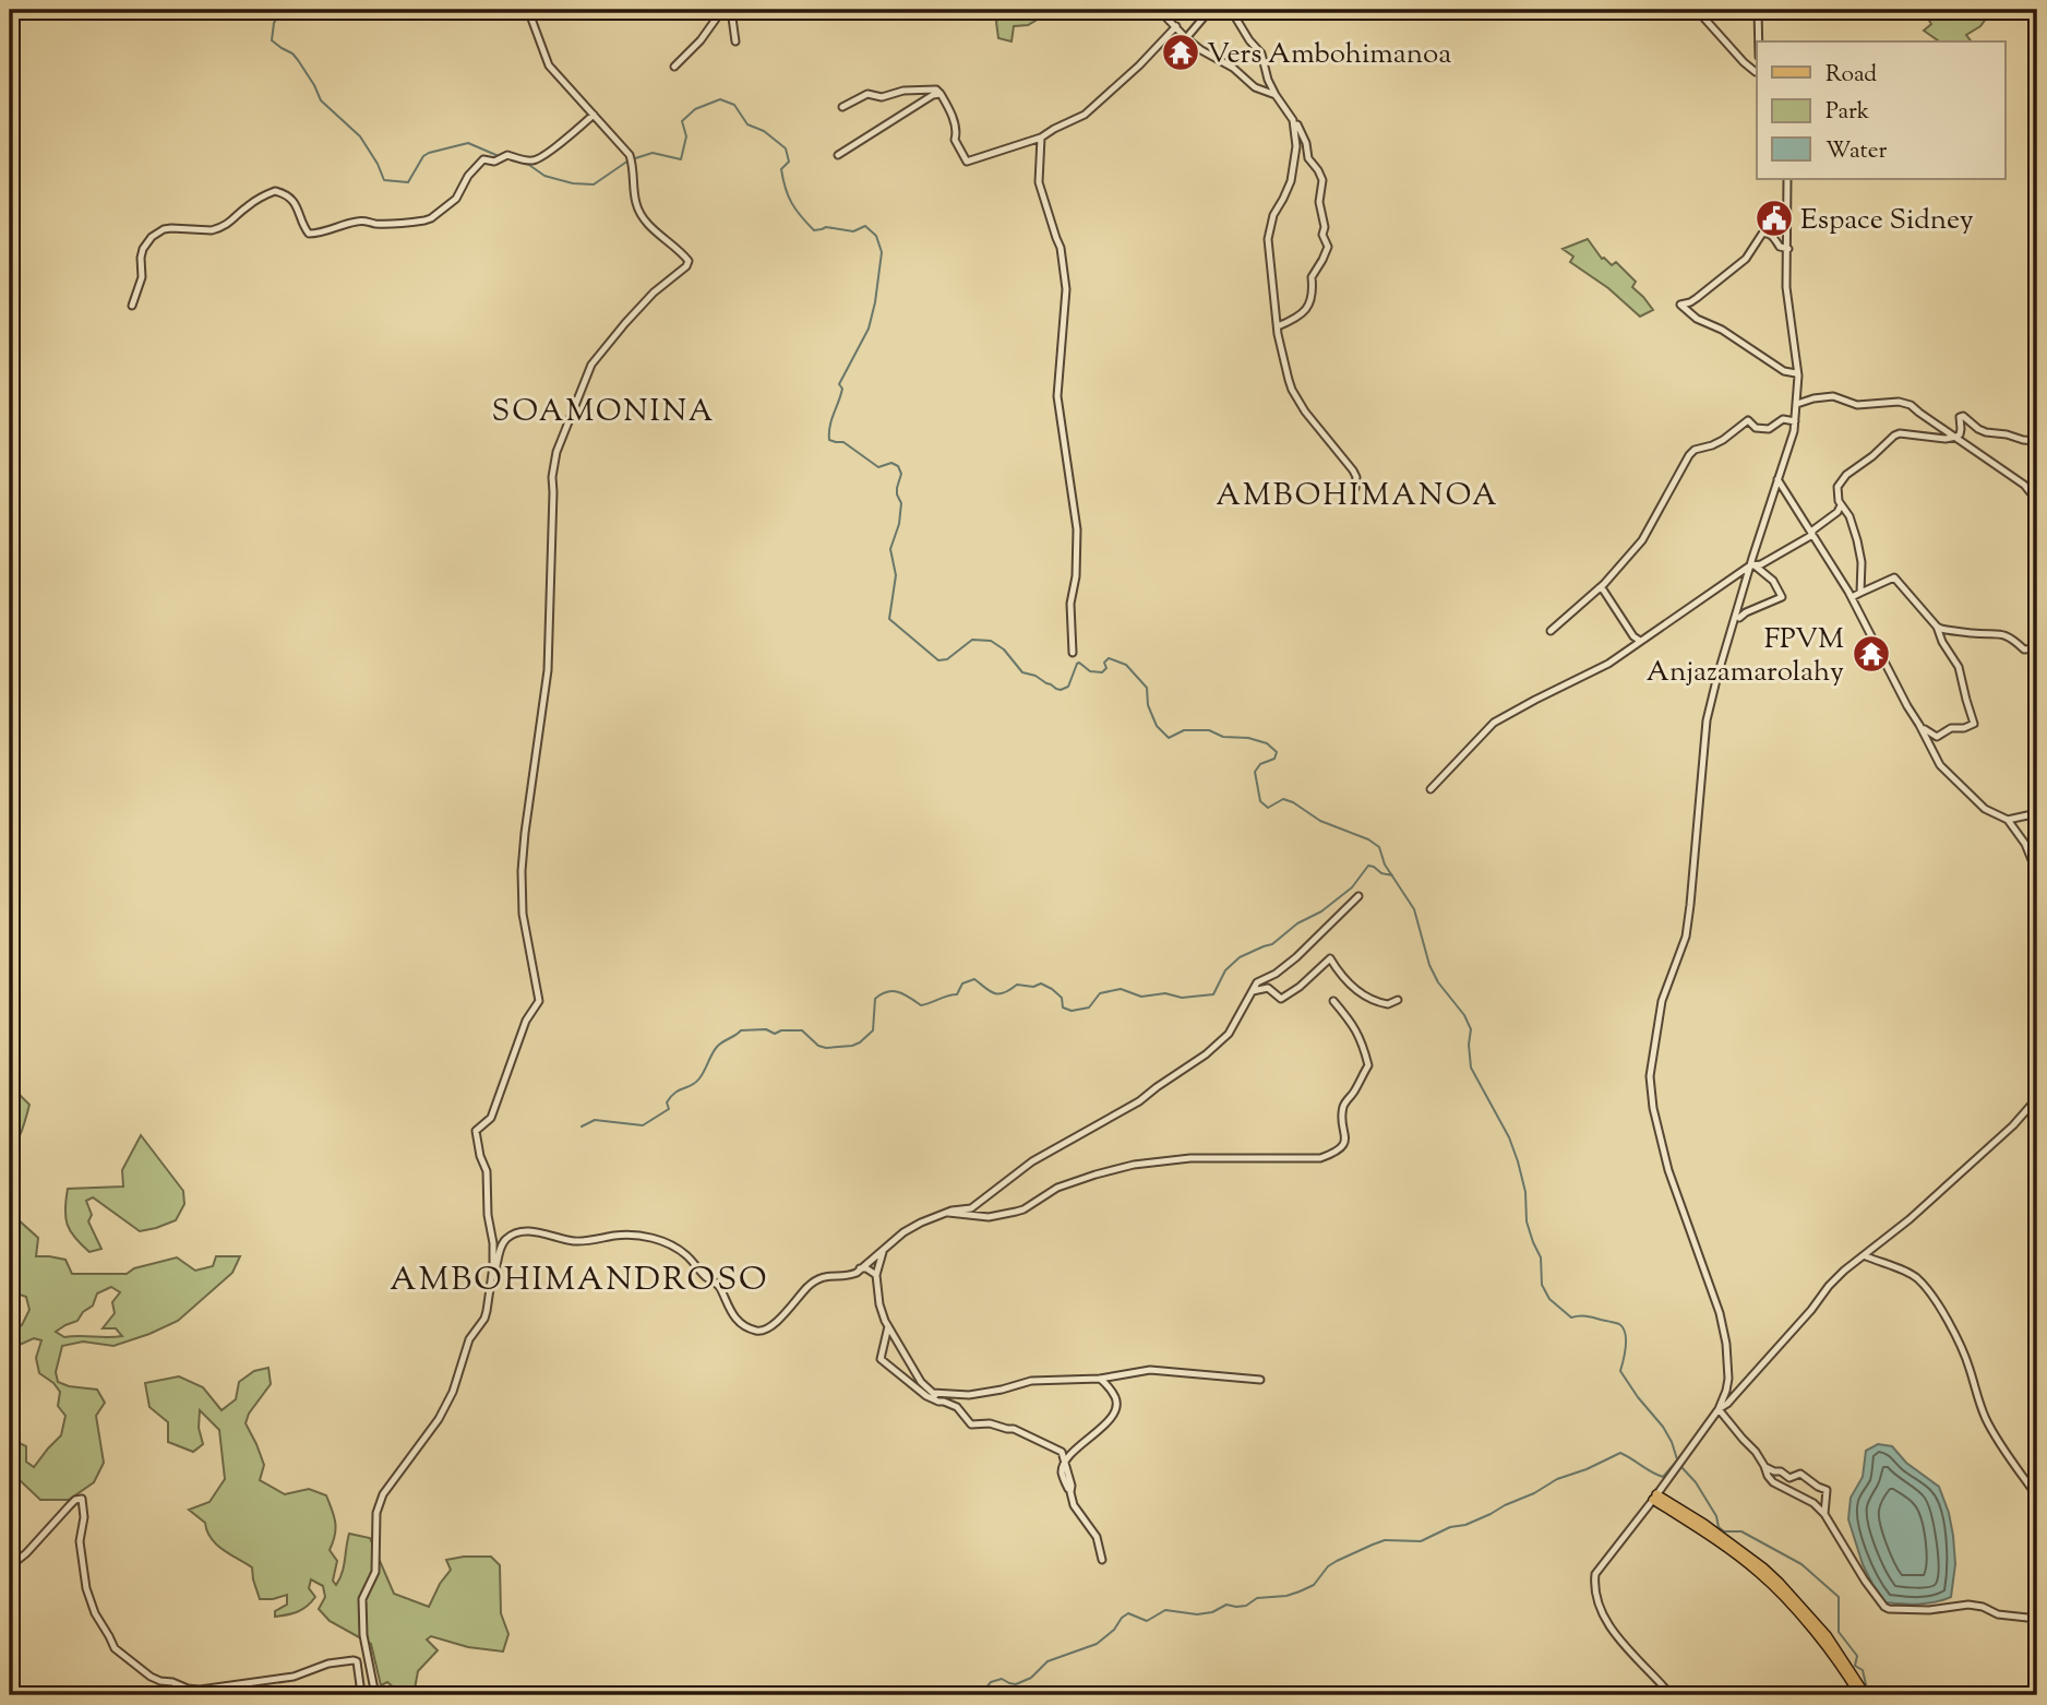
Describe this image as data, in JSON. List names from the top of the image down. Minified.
{"districts":["SOAMONINA","AMBOHIMANOA","AMBOHIMANDROSO"],"places":{"temple":["Vers Ambohimanoa","FPVM Anjazamarolahy"],"public building":["Espace Sidney"]},"legend":["Road","Park","Water"]}
